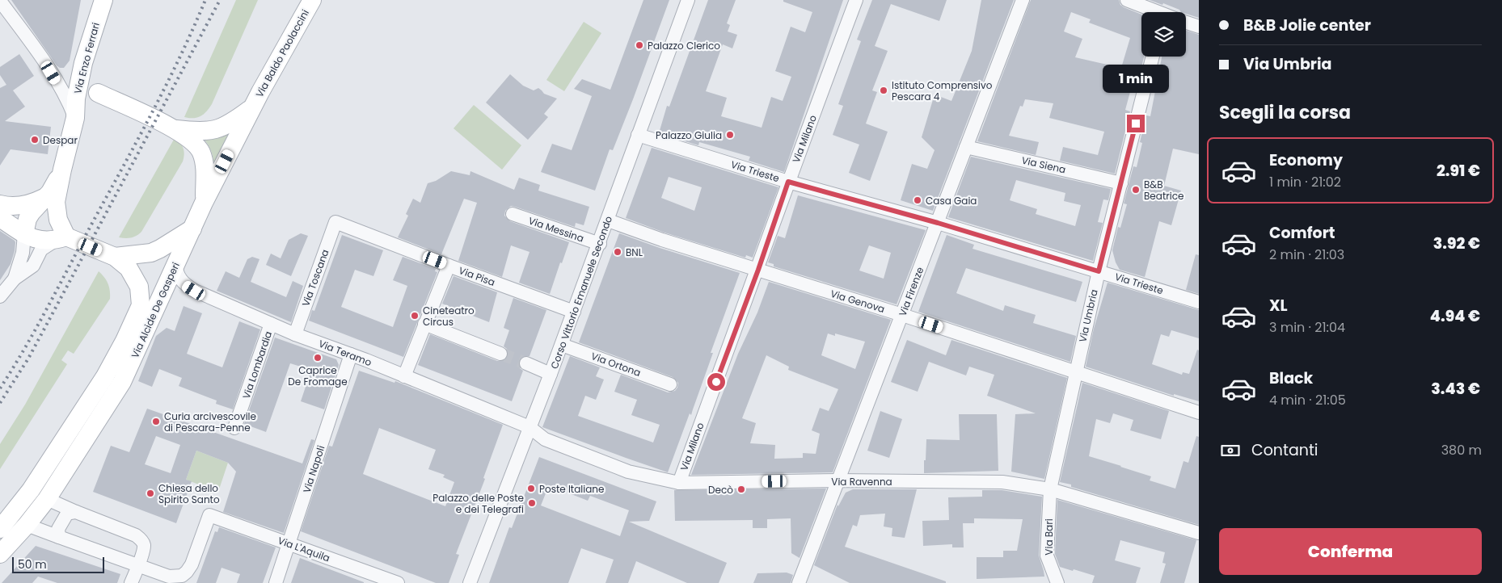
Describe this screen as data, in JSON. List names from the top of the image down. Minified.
{"streets":{"main road":["Via Baldo Paolaccini","Via Enzo Ferrari","Via Alcide De Gasperi"],"street":["Via Milano","Via Siena","Via Trieste","Via Messina","Via Pisa","Via Toscana","Via Firenze","Corso Vittorio Emanuele Secondo","Via Genova","Via Umbria","Via Teramo","Via Ortona","Via Lombardia","Via Napoli","Via Ravenna","Via Bari","Via L'Aquila"]},"crossings":[["Via Baldo Paolaccini","Via Alcide De Gasperi"],["Via Enzo Ferrari","Via Alcide De Gasperi"],["Via Milano","Via Trieste"],["Via Milano","Via Genova"],["Via Milano","Via Ravenna"],["Via Siena","Via Firenze"],["Via Siena","Via Umbria"],["Via Trieste","Via Firenze"],["Via Trieste","Corso Vittorio Emanuele Secondo"],["Via Trieste","Via Umbria"],["Via Messina","Corso Vittorio Emanuele Secondo"],["Via Pisa","Via Toscana"],["Via Pisa","Corso Vittorio Emanuele Secondo"],["Via Toscana","Via Teramo"],["Via Firenze","Via Genova"],["Via Firenze","Via Ravenna"],["Corso Vittorio Emanuele Secondo","Via Genova"],["Corso Vittorio Emanuele Secondo","Via Teramo"],["Corso Vittorio Emanuele Secondo","Via Ortona"],["Corso Vittorio Emanuele Secondo","Via Ravenna"],["Via Genova","Via Umbria"],["Via Alcide De Gasperi","Via Teramo"],["Via Umbria","Via Ravenna"],["Via Umbria","Via Bari"],["Via Teramo","Via Lombardia"],["Via Teramo","Via Napoli"],["Via Teramo","Via Ravenna"],["Via Napoli","Via L'Aquila"],["Via Ravenna","Via Bari"]],"places":["Palazzo Clerico","Istituto Comprensivo Pescara 4","Palazzo Giulia","Despar","B&B Beatrice","Casa Gaia","BNL","Cineteatro Circus","Caprice De Fromage","Curia arcivescovile di Pescara-Penne","Poste Italiane","Decò","Chiesa dello Spirito Santo","Palazzo delle Poste e dei Telegrafi"],"scale_bar":"50 m","page":{"banner":["B&B Jolie center","Via Umbria"],"bubble":"1 min","heading":"Scegli la corsa","list":[{"name":"Economy","note":"1 min · 21:02","value":"2.91 €"},{"name":"Comfort","note":"2 min · 21:03","value":"3.92 €"},{"name":"XL","note":"3 min · 21:04","value":"4.94 €"},{"name":"Black","note":"4 min · 21:05","value":"3.43 €"}],"pay":["Contanti","380 m"],"buttons":"Conferma","scale":"50 m"}}
